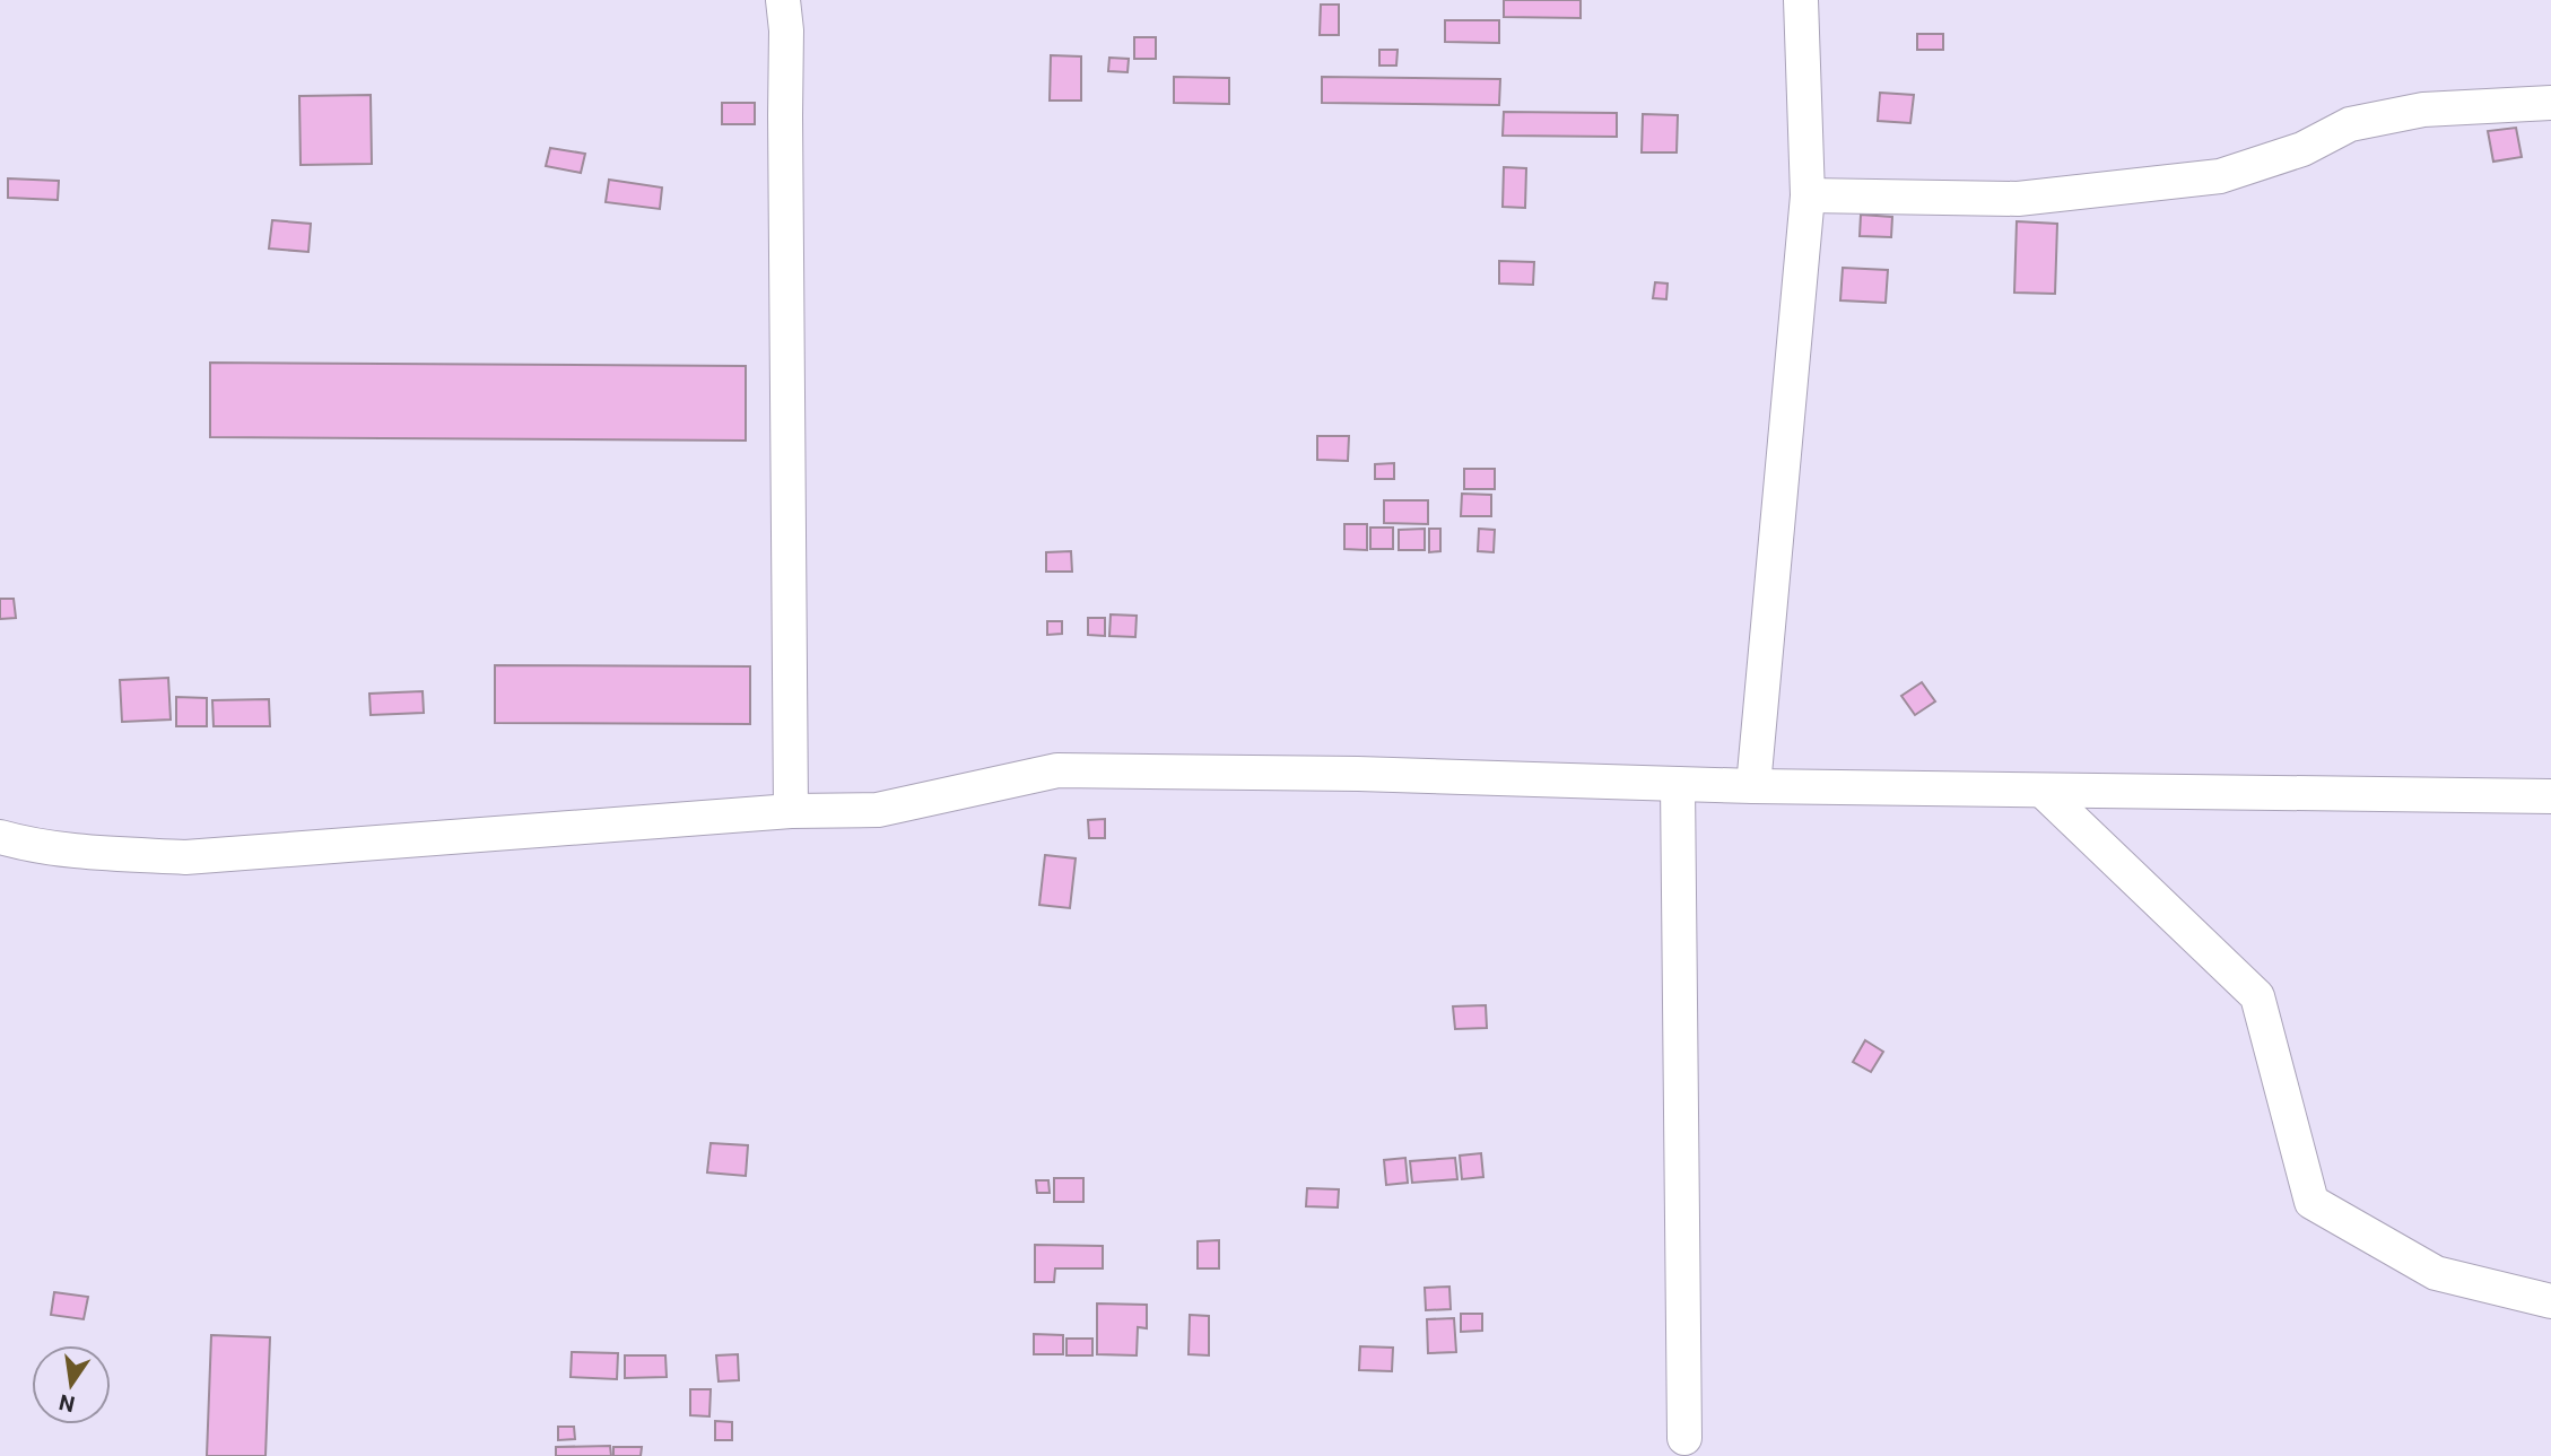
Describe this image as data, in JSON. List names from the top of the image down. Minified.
{"north":"bottom"}
